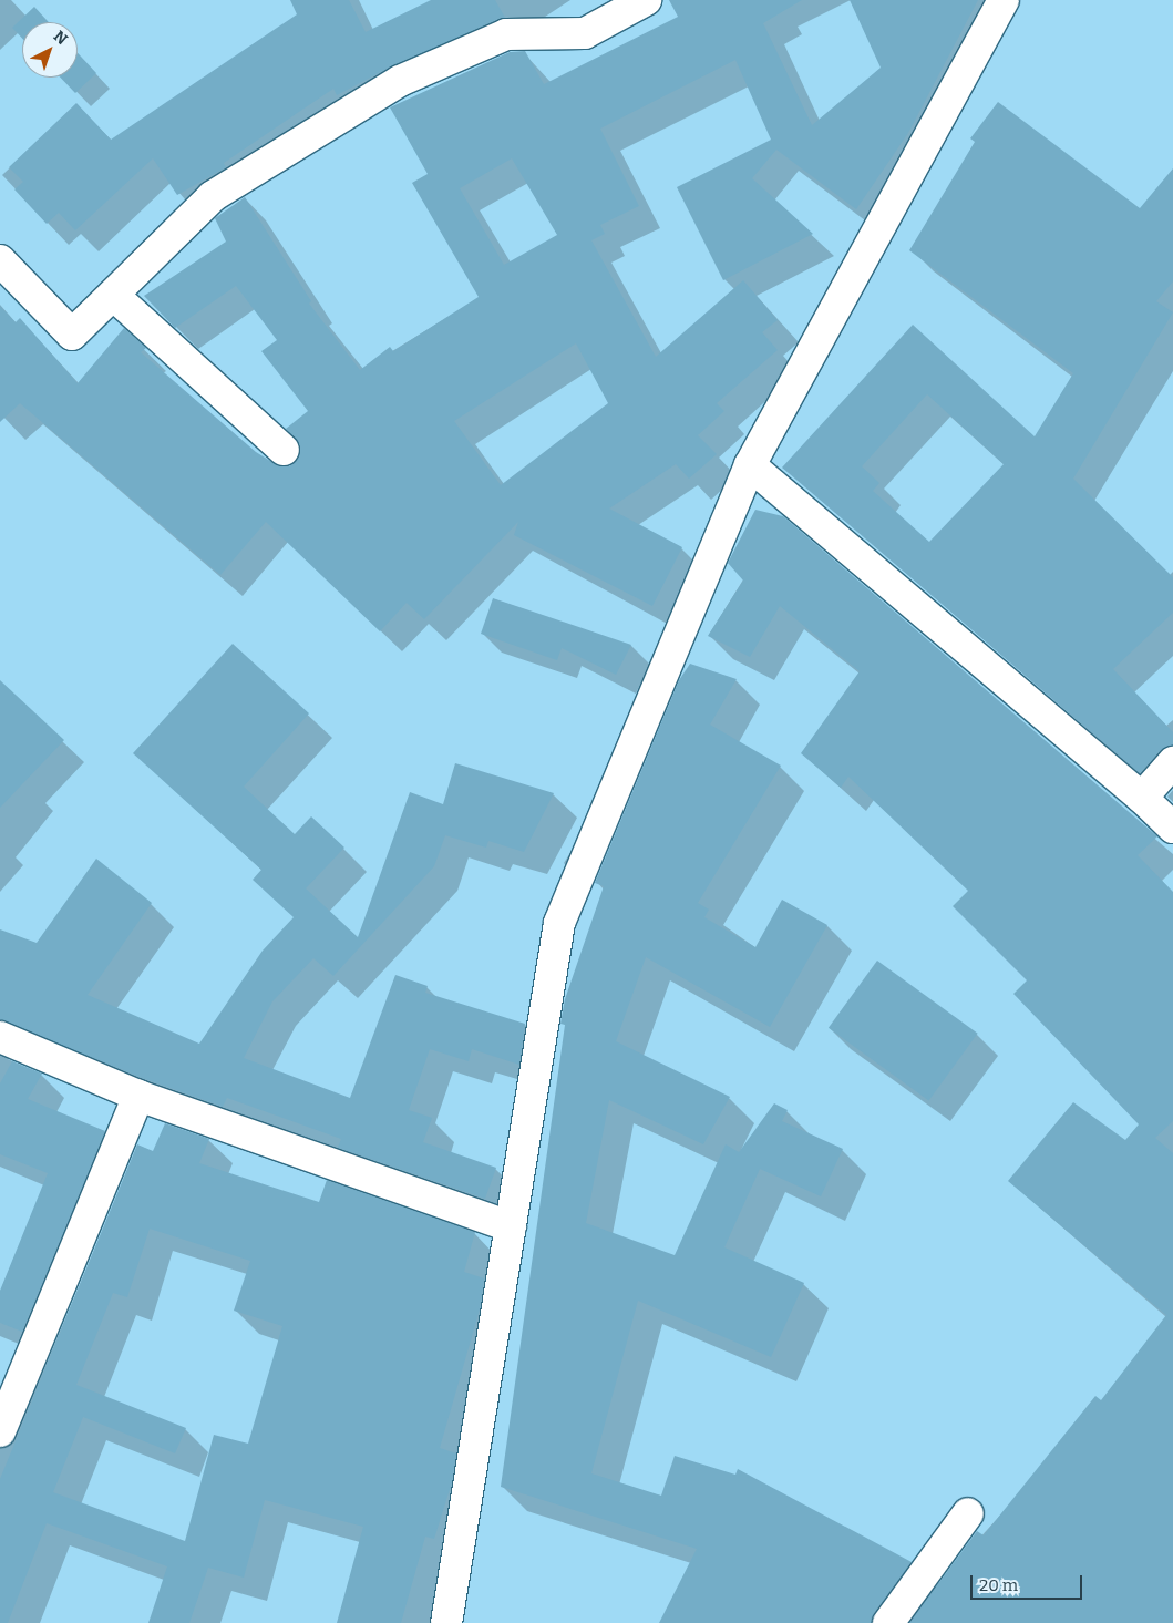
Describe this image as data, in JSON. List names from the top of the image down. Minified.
{"scale_bar":"20 m","north":"top right"}
